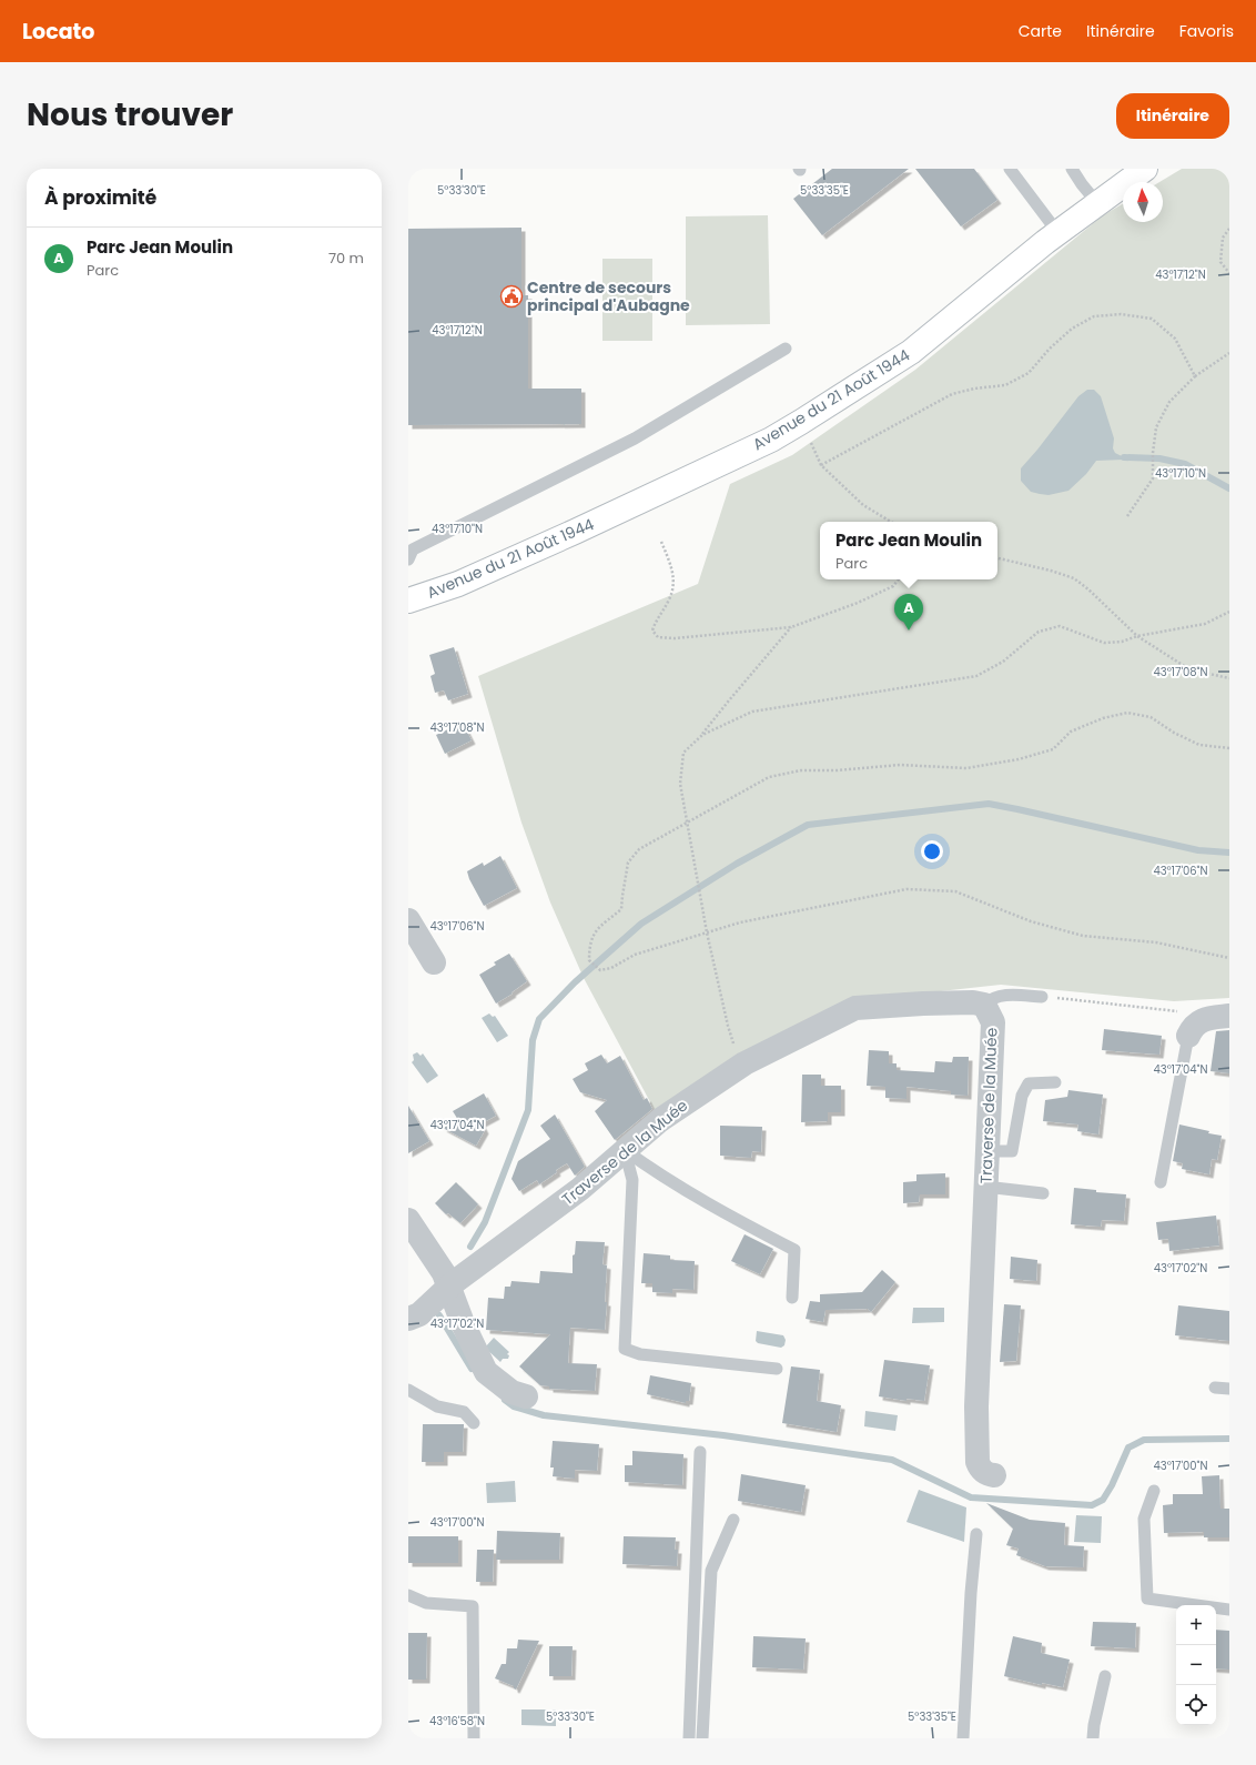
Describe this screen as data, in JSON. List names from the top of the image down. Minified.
{"streets":{"main road":["Avenue du 21 Août 1944"],"street":["Traverse de la Muée"]},"places":{"public building":["Centre de secours principal d'Aubagne"]},"north":"top","page":{"header":"Locato","nav":["Carte","Itinéraire","Favoris"],"title":"Nous trouver","buttons":"Itinéraire","heading":"À proximité","list":[{"mark":"A","name":"Parc Jean Moulin","note":"Parc","value":"70 m"}],"popup":["Parc Jean Moulin","Parc"],"pins":"A","map_buttons":["+","−"]},"coordinates":["5°33'30\"E","5°33'35\"E","43°17'12\"N","43°17'10\"N","43°17'08\"N","43°17'06\"N","43°17'04\"N","43°17'02\"N","43°17'00\"N","43°16'58\"N"]}
